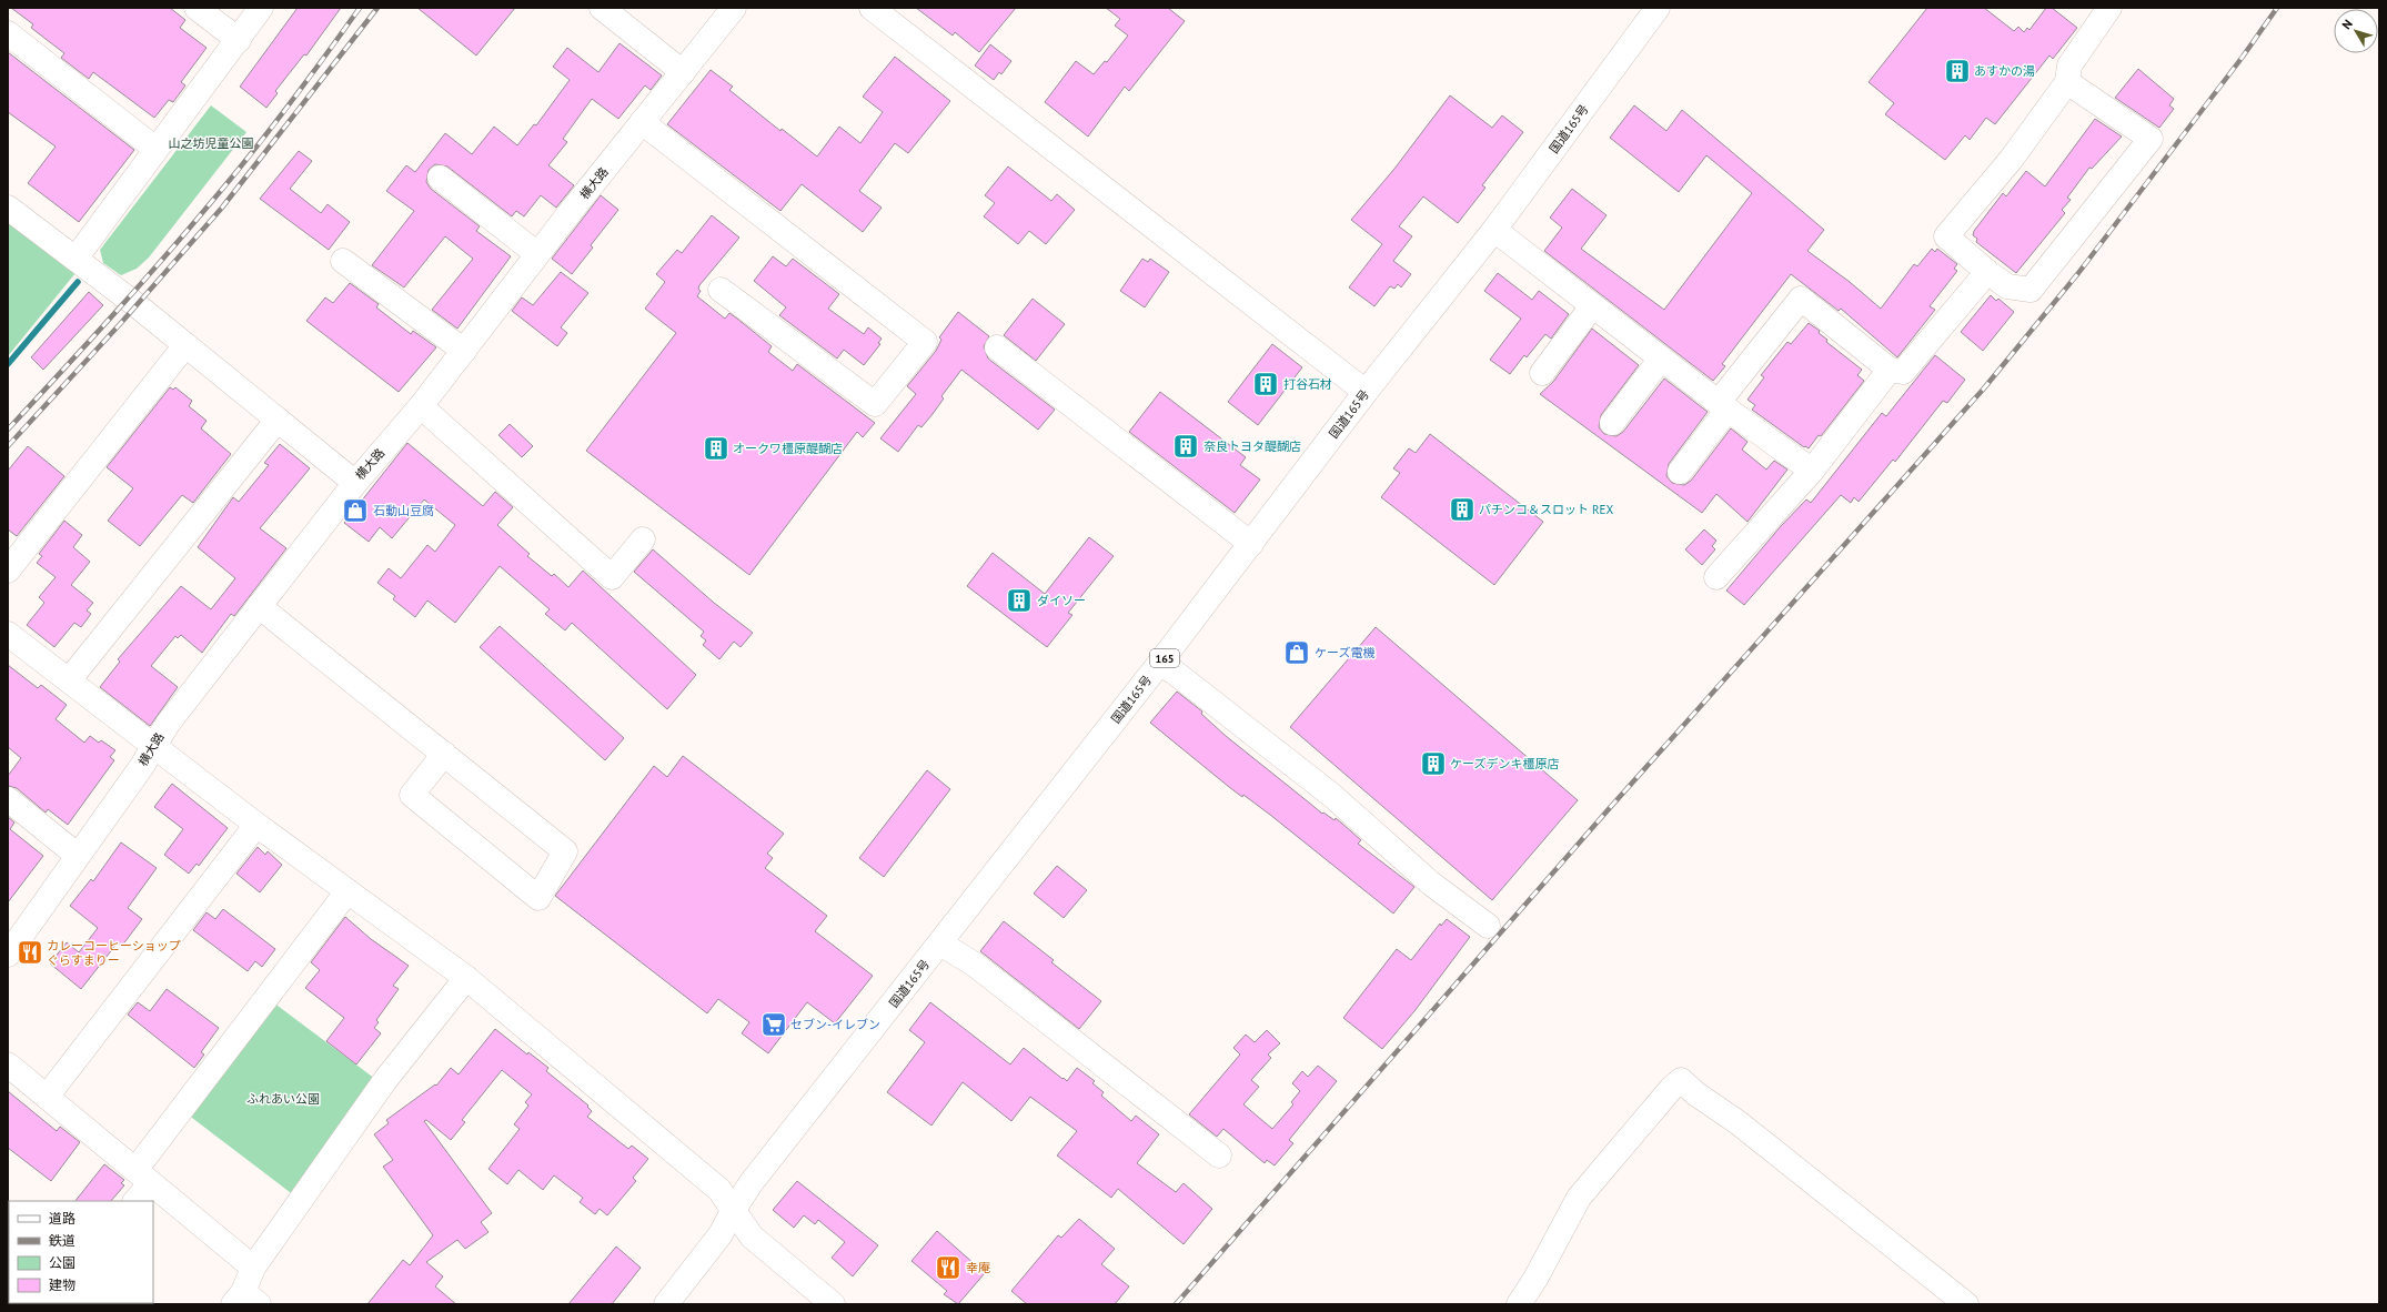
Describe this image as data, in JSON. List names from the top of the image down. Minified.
{"streets":{"main road":["国道165号","横大路","165"]},"parks":["山之坊児童公園","ふれあい公園"],"places":{"building":["あすかの湯","打谷石材","奈良トヨタ醍醐店","オークワ橿原醍醐店","パチンコ＆スロット REX","ダイソー","ケーズデンキ橿原店"],"shop":["石動山豆腐","ケーズ電機"],"restaurant":["カレーコーヒーショップ ぐらすまりー","幸庵"],"supermarket":["セブン-イレブン"]},"legend":["道路","鉄道","公園","建物"],"north":"top left"}
